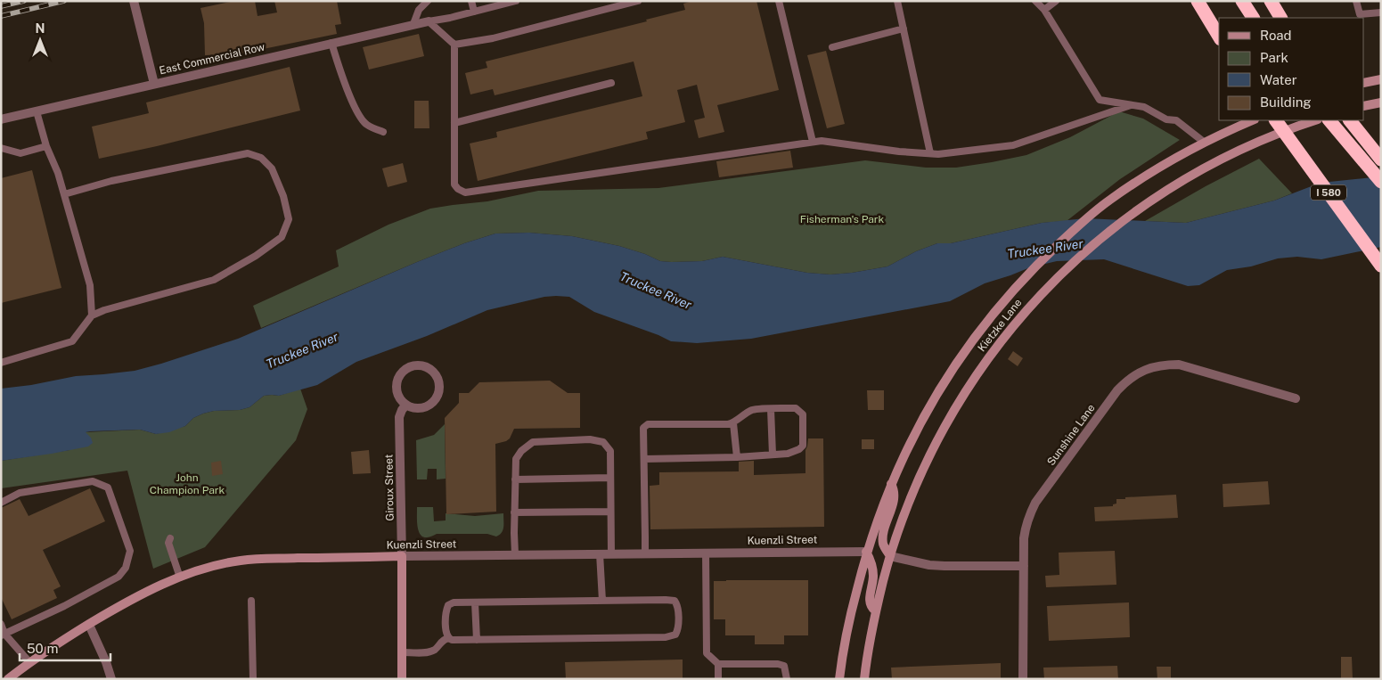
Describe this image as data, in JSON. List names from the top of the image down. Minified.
{"streets":{"highway":["I 580"],"main road":["Kietzke Lane","Giroux Street","Kuenzli Street"],"street":["East Commercial Row","Sunshine Lane"]},"crossings":[["Kietzke Lane","Kuenzli Street"],["Giroux Street","Kuenzli Street"]],"water":["Truckee River"],"parks":["Fisherman's Park","John Champion Park"],"legend":["Road","Park","Water","Building"],"scale_bar":"50 m","north":"top"}
